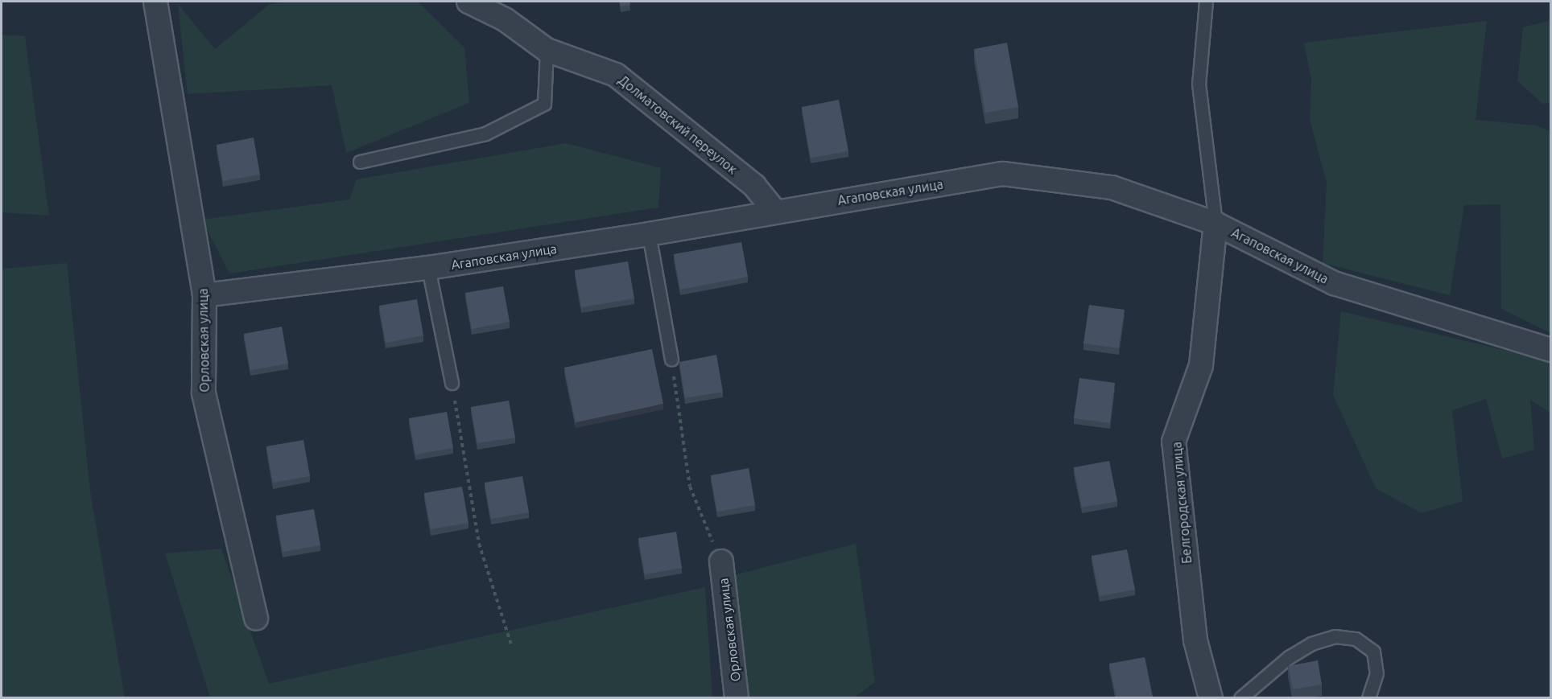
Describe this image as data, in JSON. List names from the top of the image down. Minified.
{"streets":{"street":["Долматовский переулок","Агаповская улица","Орловская улица","Белгородская улица"]},"crossings":[["Долматовский переулок","Агаповская улица"],["Агаповская улица","Орловская улица"],["Агаповская улица","Белгородская улица"]]}
